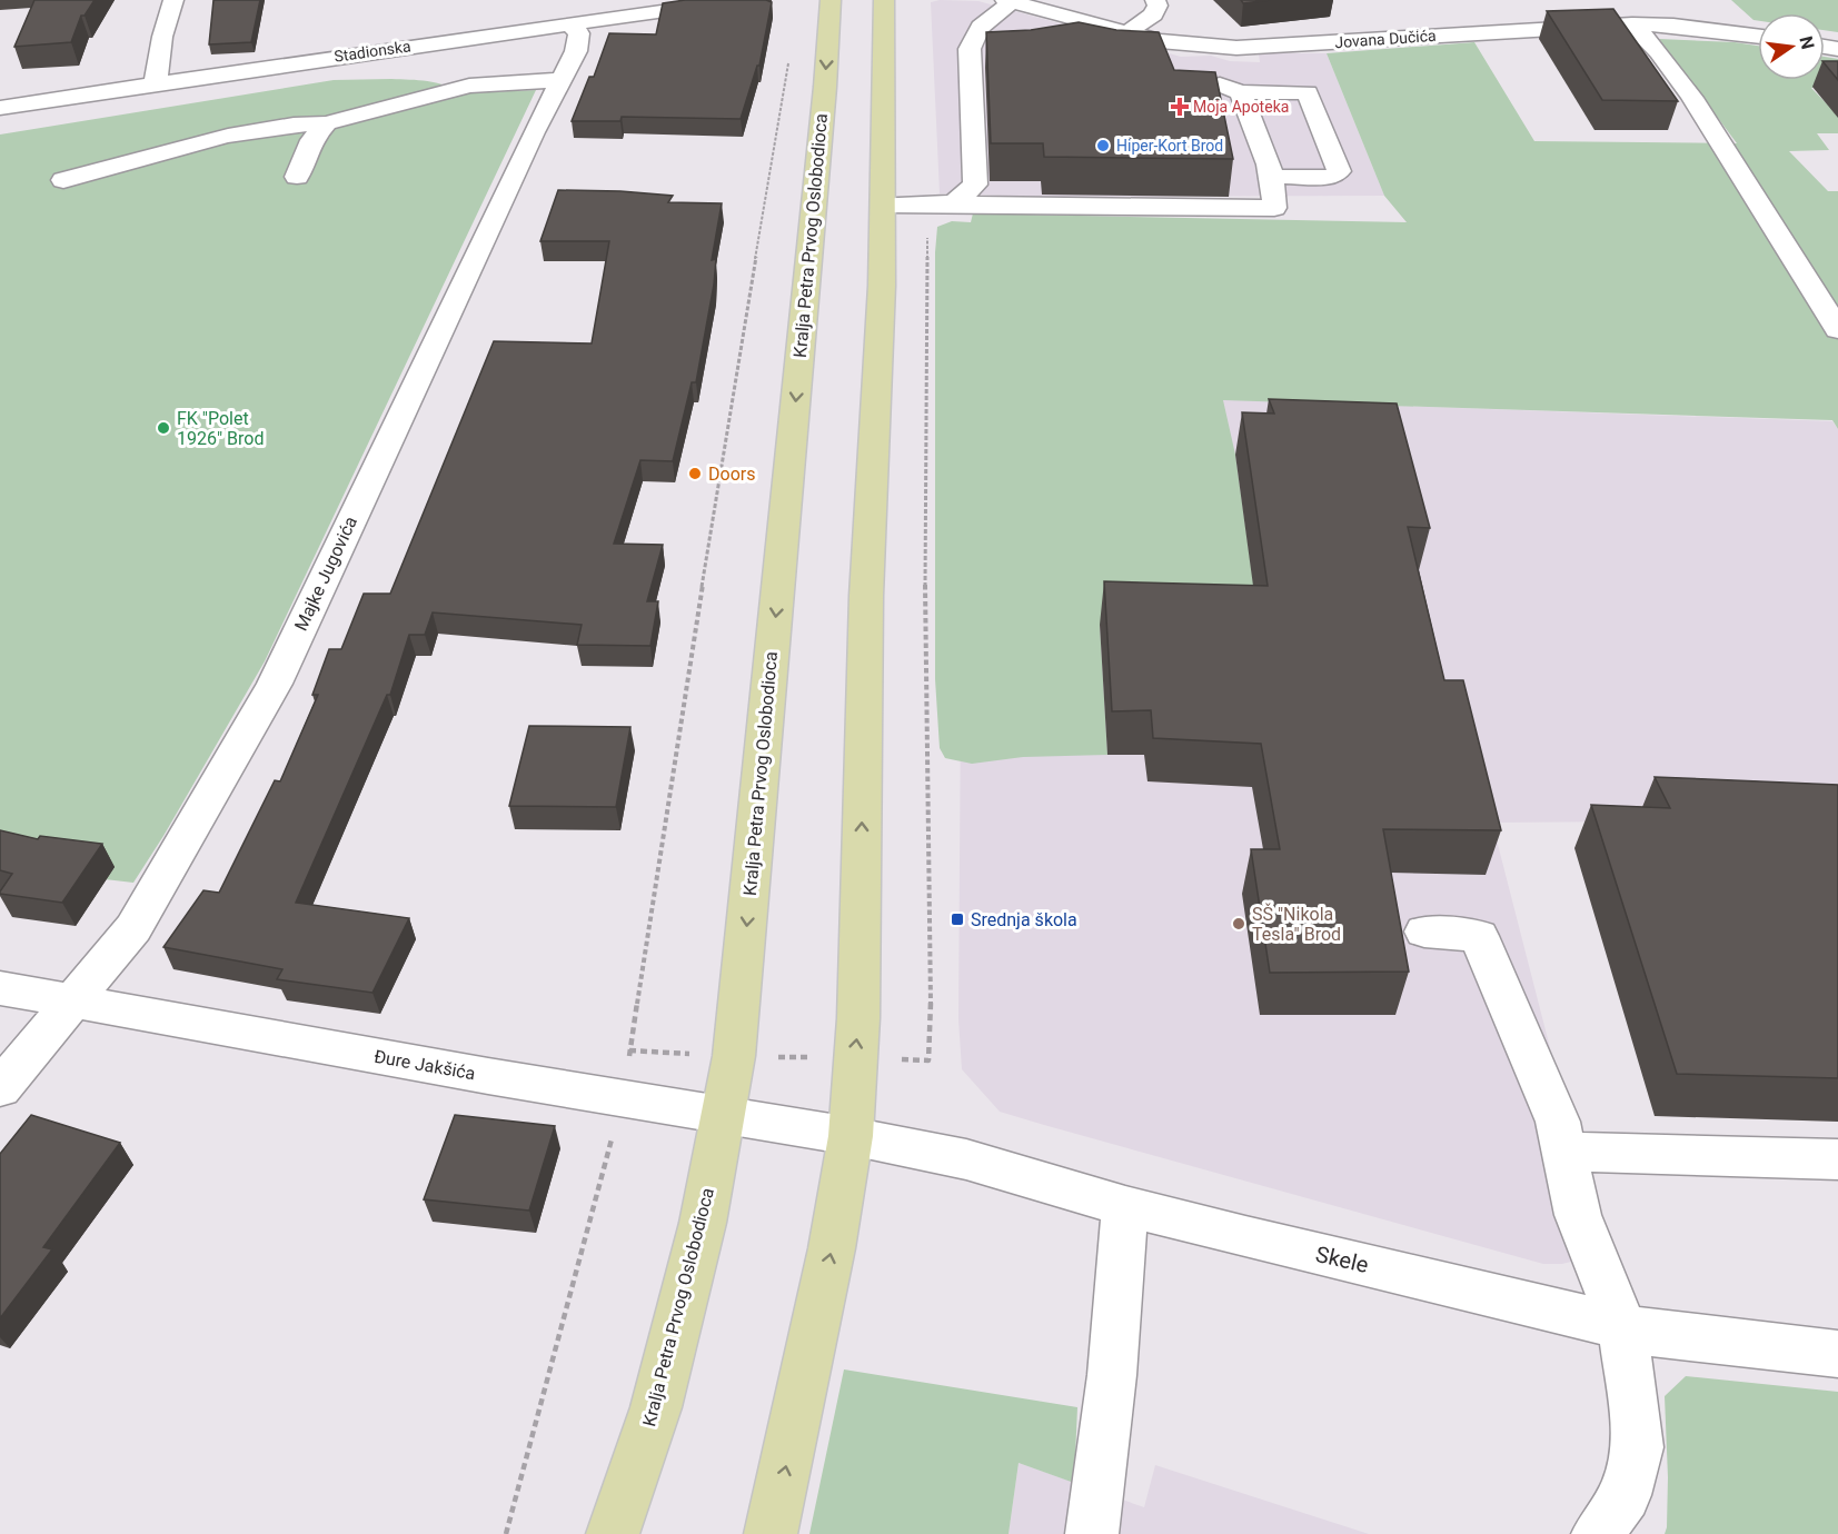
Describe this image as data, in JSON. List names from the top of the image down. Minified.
{"streets":{"main road":["Kralja Petra Prvog Oslobodioca"],"street":["Jovana Dučića","Stadionska","Majke Jugovića","Đure Jakšića","Skele"]},"crossings":[["Stadionska","Majke Jugovića"],["Kralja Petra Prvog Oslobodioca","Đure Jakšića"],["Majke Jugovića","Đure Jakšića"],["Đure Jakšića","Skele"]],"places":{"health":["Moja Apoteka"],"other":["Hiper-Kort Brod","FK \"Polet 1926\" Brod","Doors","SŠ \"Nikola Tesla\" Brod"],"transit":["Srednja škola"]},"north":"right"}
